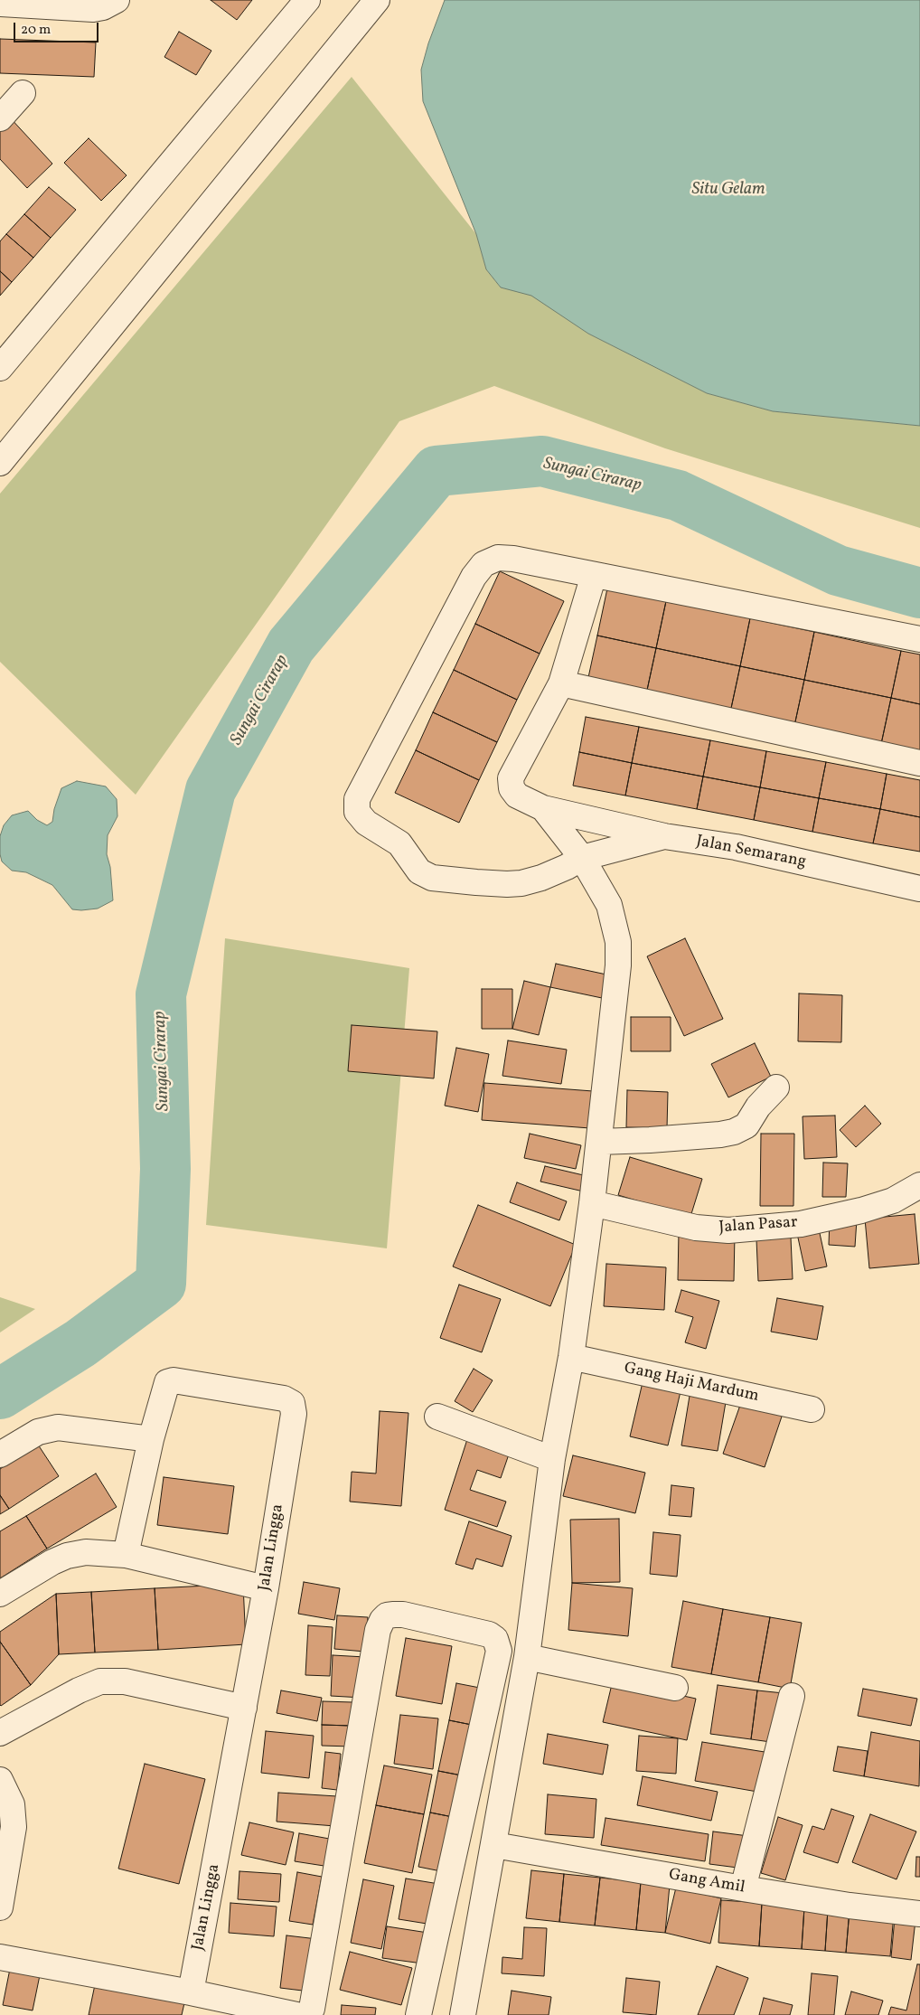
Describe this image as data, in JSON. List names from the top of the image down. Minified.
{"streets":{"street":["Jalan Semarang","Jalan Pasar","Gang Haji Mardum","Jalan Lingga","Gang Amil"]},"water":["Situ Gelam","Sungai Cirarap"],"scale_bar":"20 m"}
